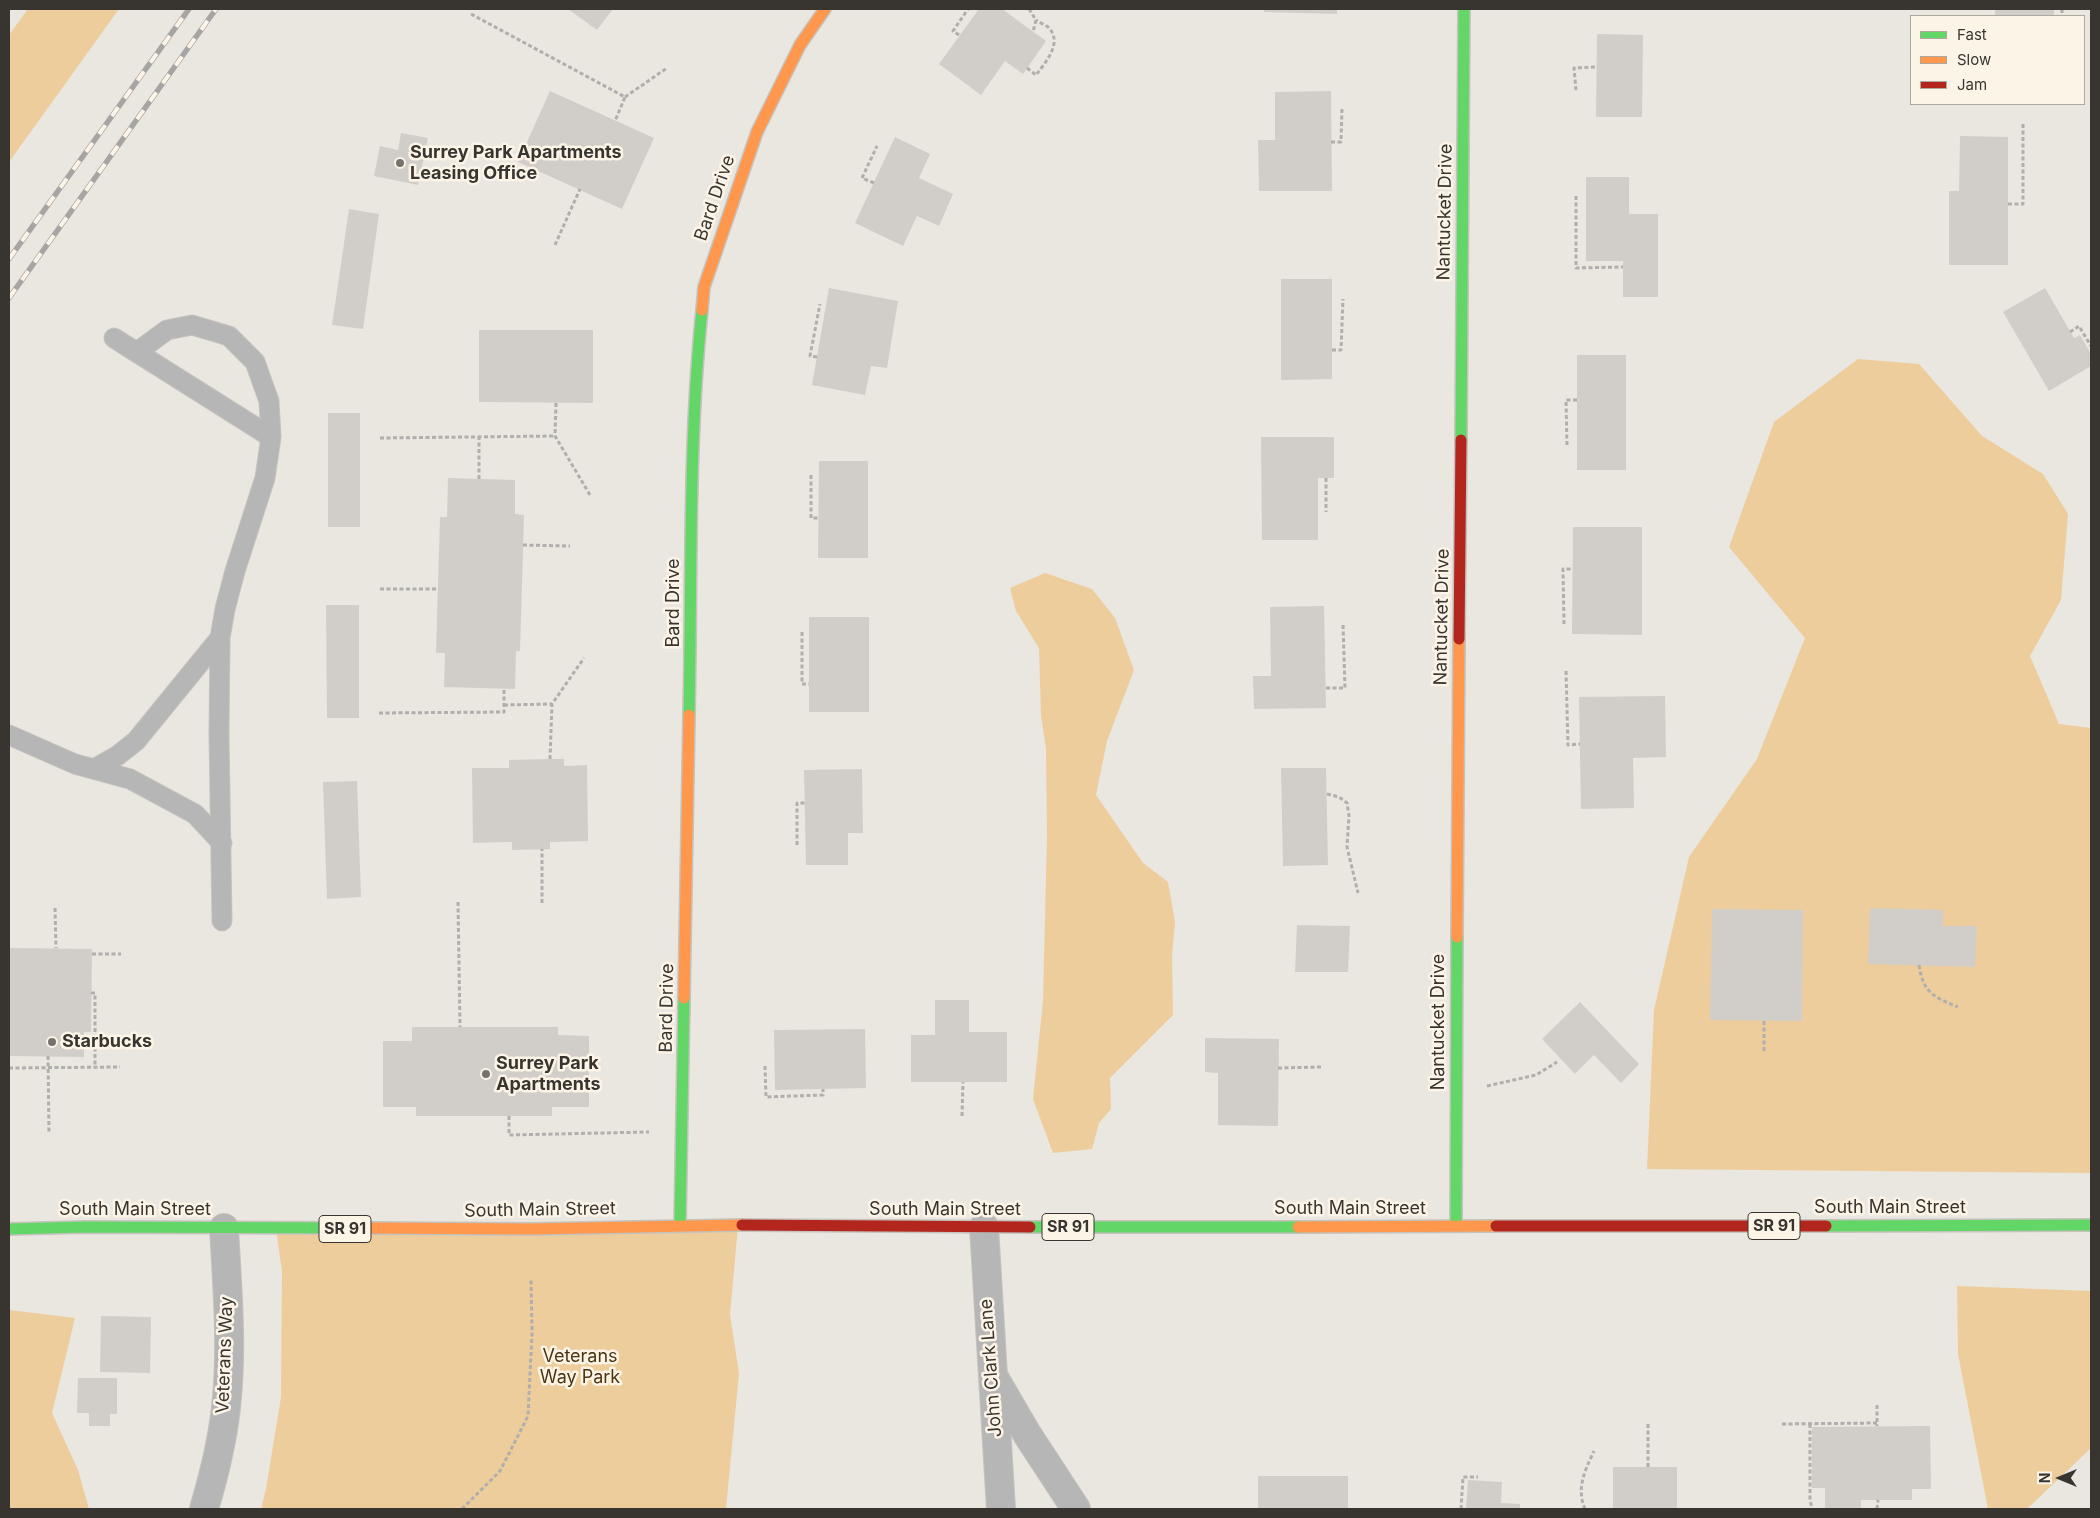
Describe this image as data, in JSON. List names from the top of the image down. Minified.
{"streets":{"street":["Bard Drive","Nantucket Drive","South Main Street","SR 91","Veterans Way","John Clark Lane"]},"crossings":[["Bard Drive","South Main Street"],["Nantucket Drive","South Main Street"],["South Main Street","Veterans Way"],["South Main Street","John Clark Lane"]],"parks":["Veterans Way Park"],"places":["Surrey Park Apartments Leasing Office","Starbucks","Surrey Park Apartments"],"legend":["Fast","Slow","Jam"],"north":"left"}
